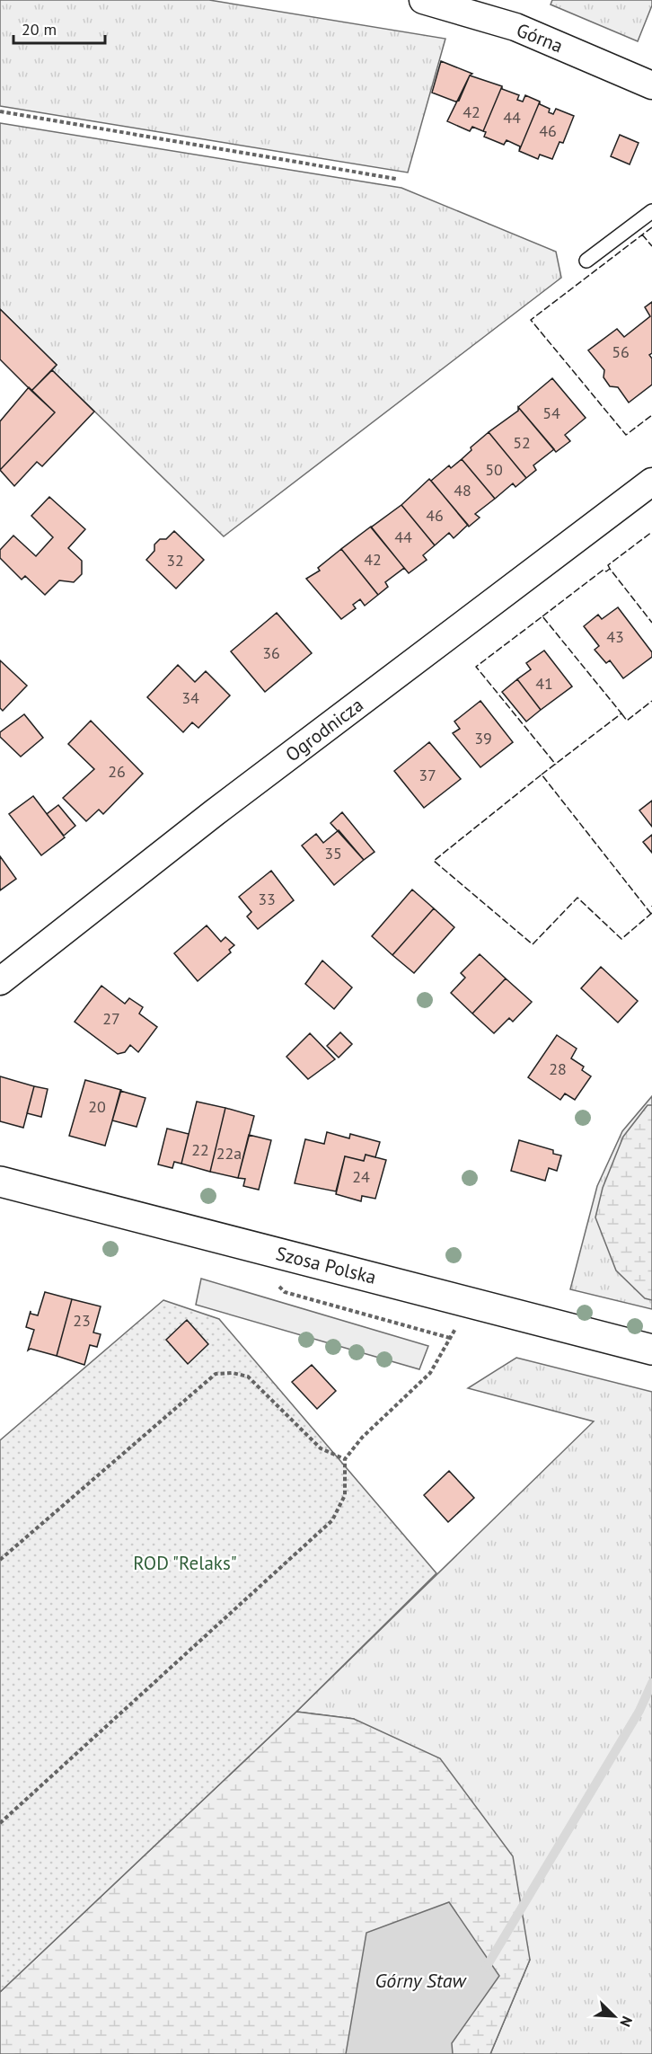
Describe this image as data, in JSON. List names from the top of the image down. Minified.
{"streets":{"street":["Górna","Ogrodnicza","Szosa Polska"]},"water":["Górny Staw"],"parks":["ROD \"Relaks\""],"house_numbers":["42","44","46","56","54","52","50","48","46","44","42","32","43","36","41","34","39","26","37","35","33","27","28","20","22","22a","24","23"],"scale_bar":"20 m","north":"bottom right"}
